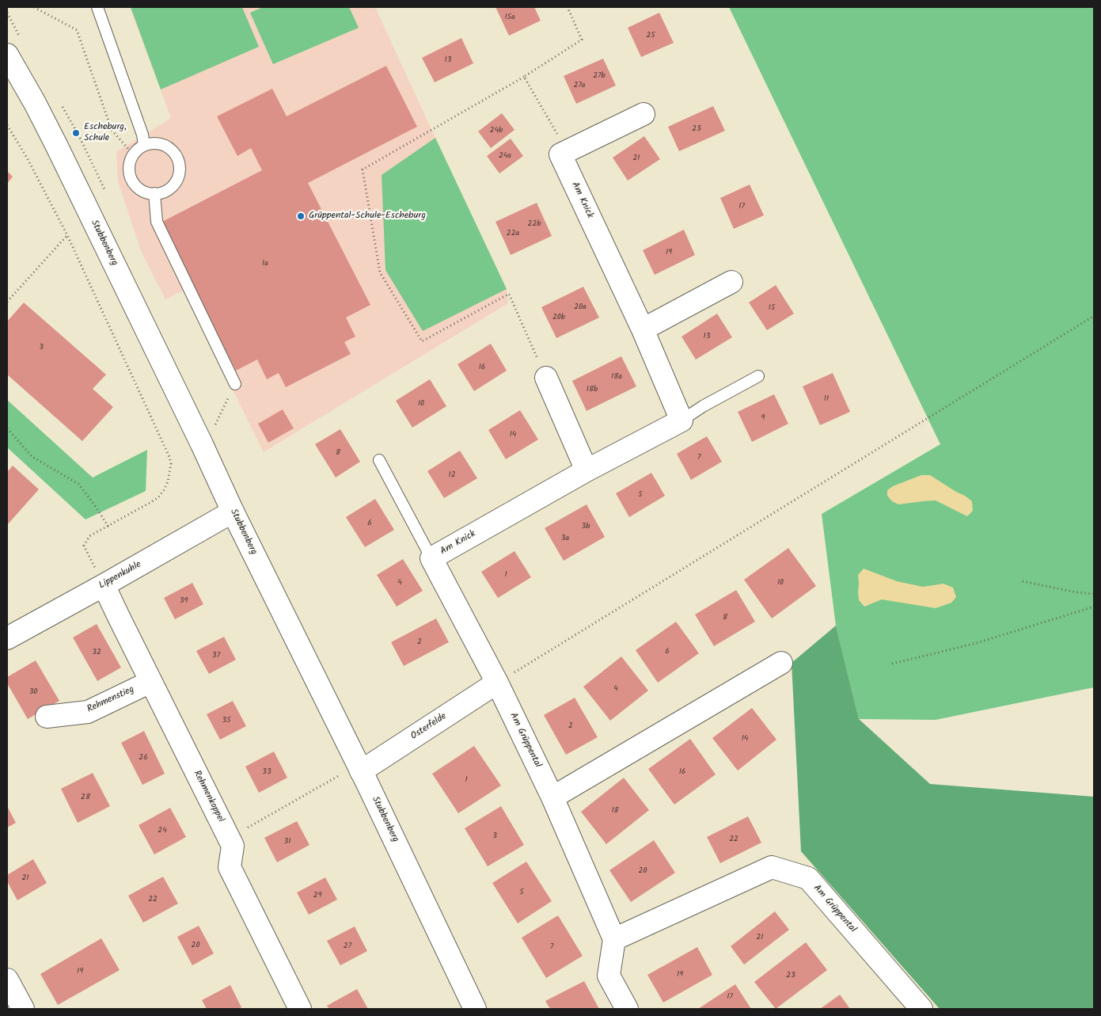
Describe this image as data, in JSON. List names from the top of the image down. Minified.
{"streets":{"street":["Am Knick","Stubbenberg","Lippenkuhle","Rehmenstieg","Osterfelde","Am Grüppental","Rehmenkoppel"]},"crossings":[["Am Knick","Osterfelde"],["Am Knick","Am Grüppental"],["Stubbenberg","Lippenkuhle"],["Stubbenberg","Osterfelde"],["Lippenkuhle","Rehmenkoppel"],["Rehmenstieg","Rehmenkoppel"],["Osterfelde","Am Grüppental"]],"places":["Escheburg, Schule","Grüppental-Schule-Escheburg"],"house_numbers":["15a","25","13","27b","27a","23","24b","24a","21","17","22b","22a","19","1a","20a","15","20b","13","3","16","18a","18b","11","10","9","14","8","7","12","5","6","3b","3a","1","4","10","39","8","2","6","32","37","4","30","35","2","14","26","33","16","1","28","18","24","3","22","31","20","21","5","29","22","21","20","27","7","19","19","23","17"]}
